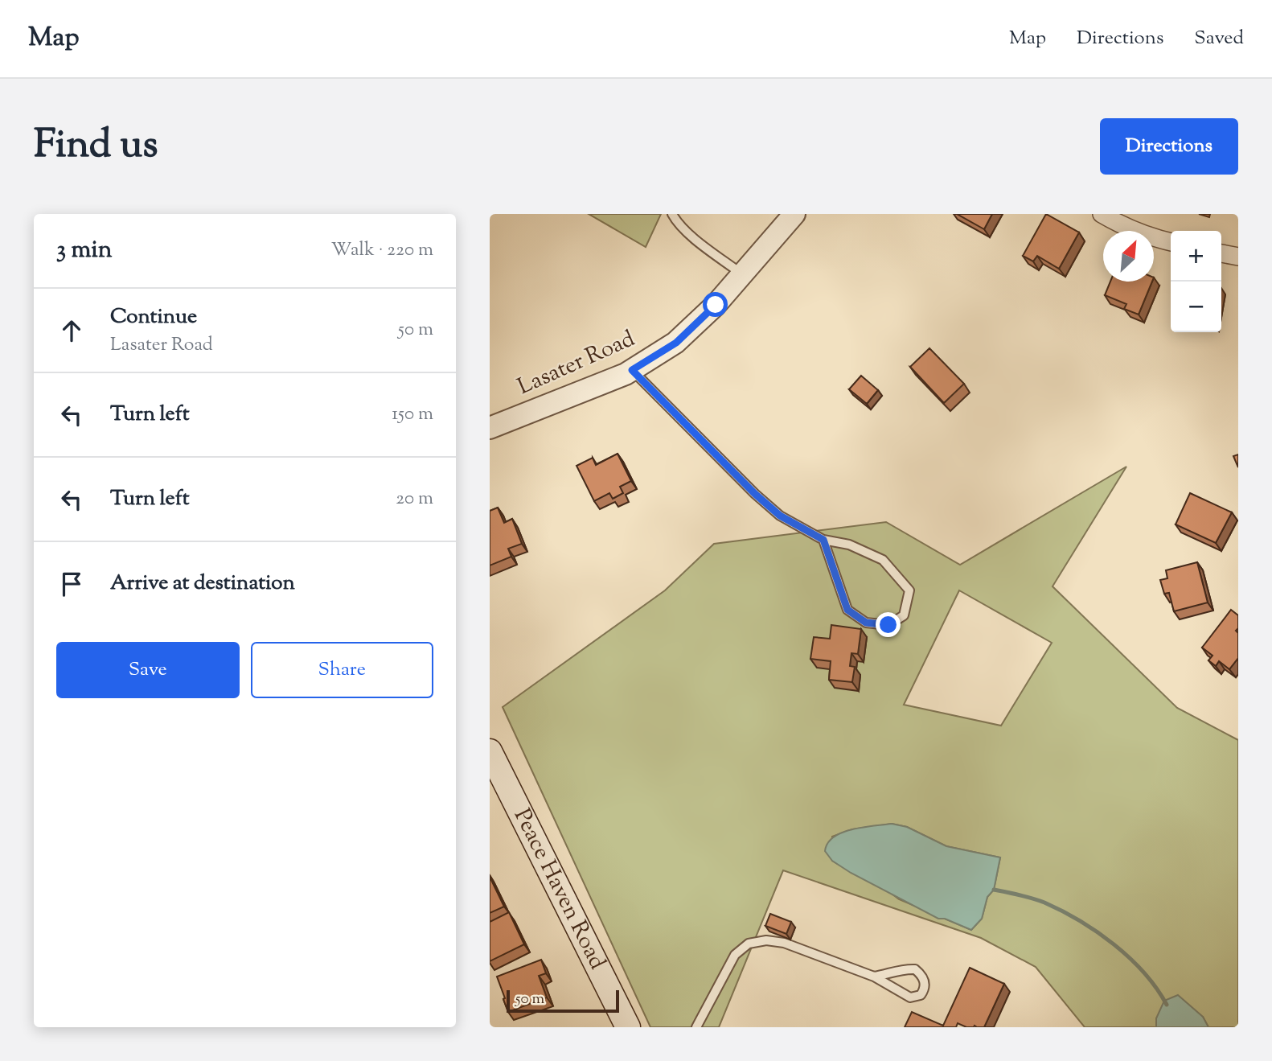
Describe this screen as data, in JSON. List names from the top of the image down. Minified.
{"streets":{"main road":["Peace Haven Road"],"street":["Lasater Road"]},"scale_bar":"50 m","north":"top right","page":{"header":"Map","nav":["Map","Directions","Saved"],"title":"Find us","buttons":["Directions",["Save","Share"]],"heading":["3 min","Walk · 220 m"],"map_buttons":["+","−"],"list":[["Continue","Lasater Road","50 m"],["Turn left","150 m"],["Turn left","20 m"],"Arrive at destination"],"scale":"50 m"}}
